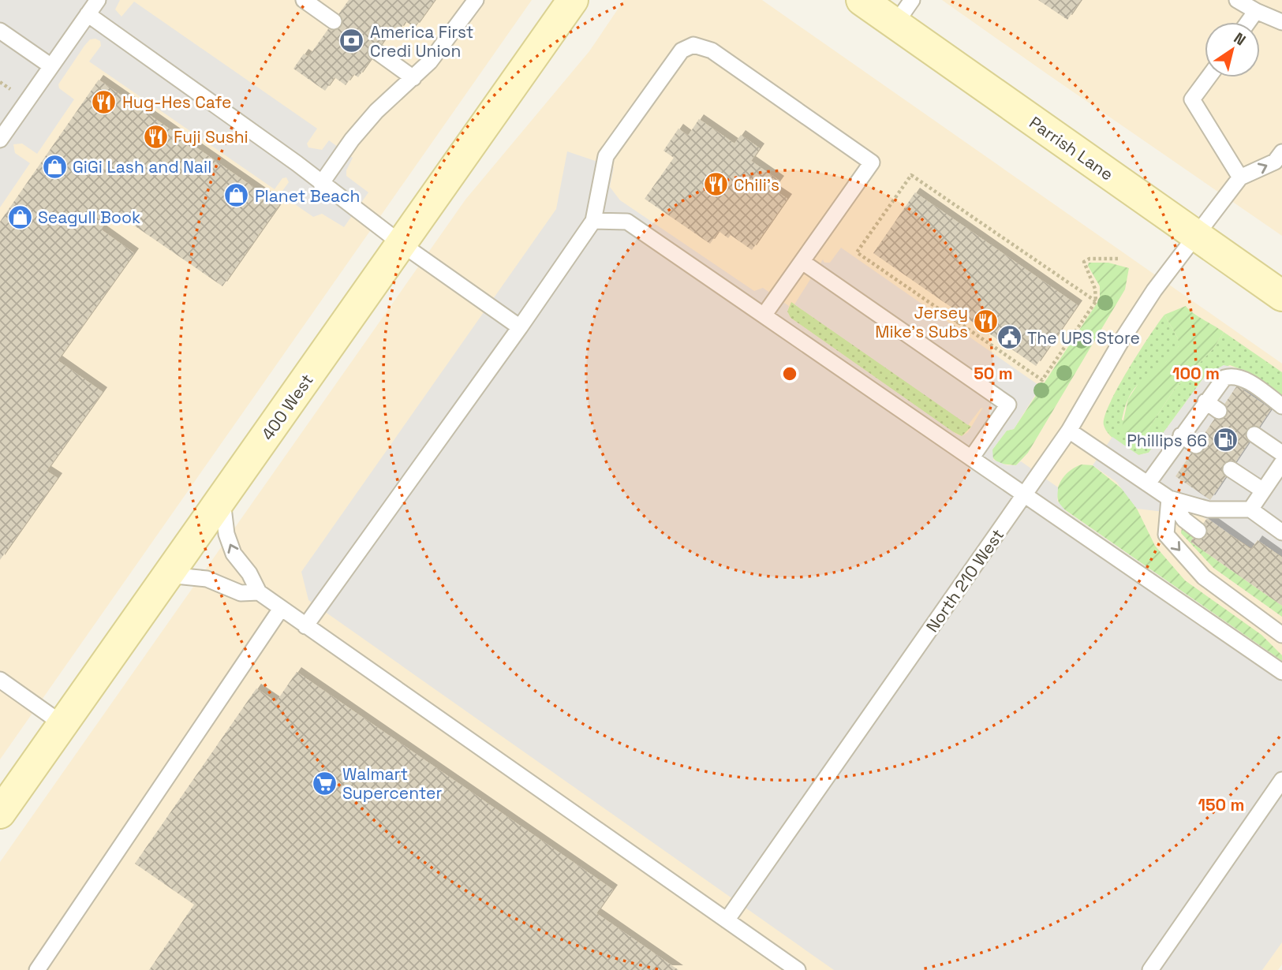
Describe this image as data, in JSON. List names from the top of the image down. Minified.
{"streets":{"main road":["Parrish Lane","400 West"],"lane":["North 210 West"]},"crossings":[["Parrish Lane","North 210 West"]],"places":{"bank":["America First Credi Union"],"restaurant":["Hug-Hes Cafe","Fuji Sushi","Chili's","Jersey Mike's Subs"],"shop":["GiGi Lash and Nail","Planet Beach","Seagull Book"],"public building":["The UPS Store"],"fuel station":["Phillips 66"],"supermarket":["Walmart Supercenter"]},"north":"top right","rings":["50 m","100 m","150 m"]}
